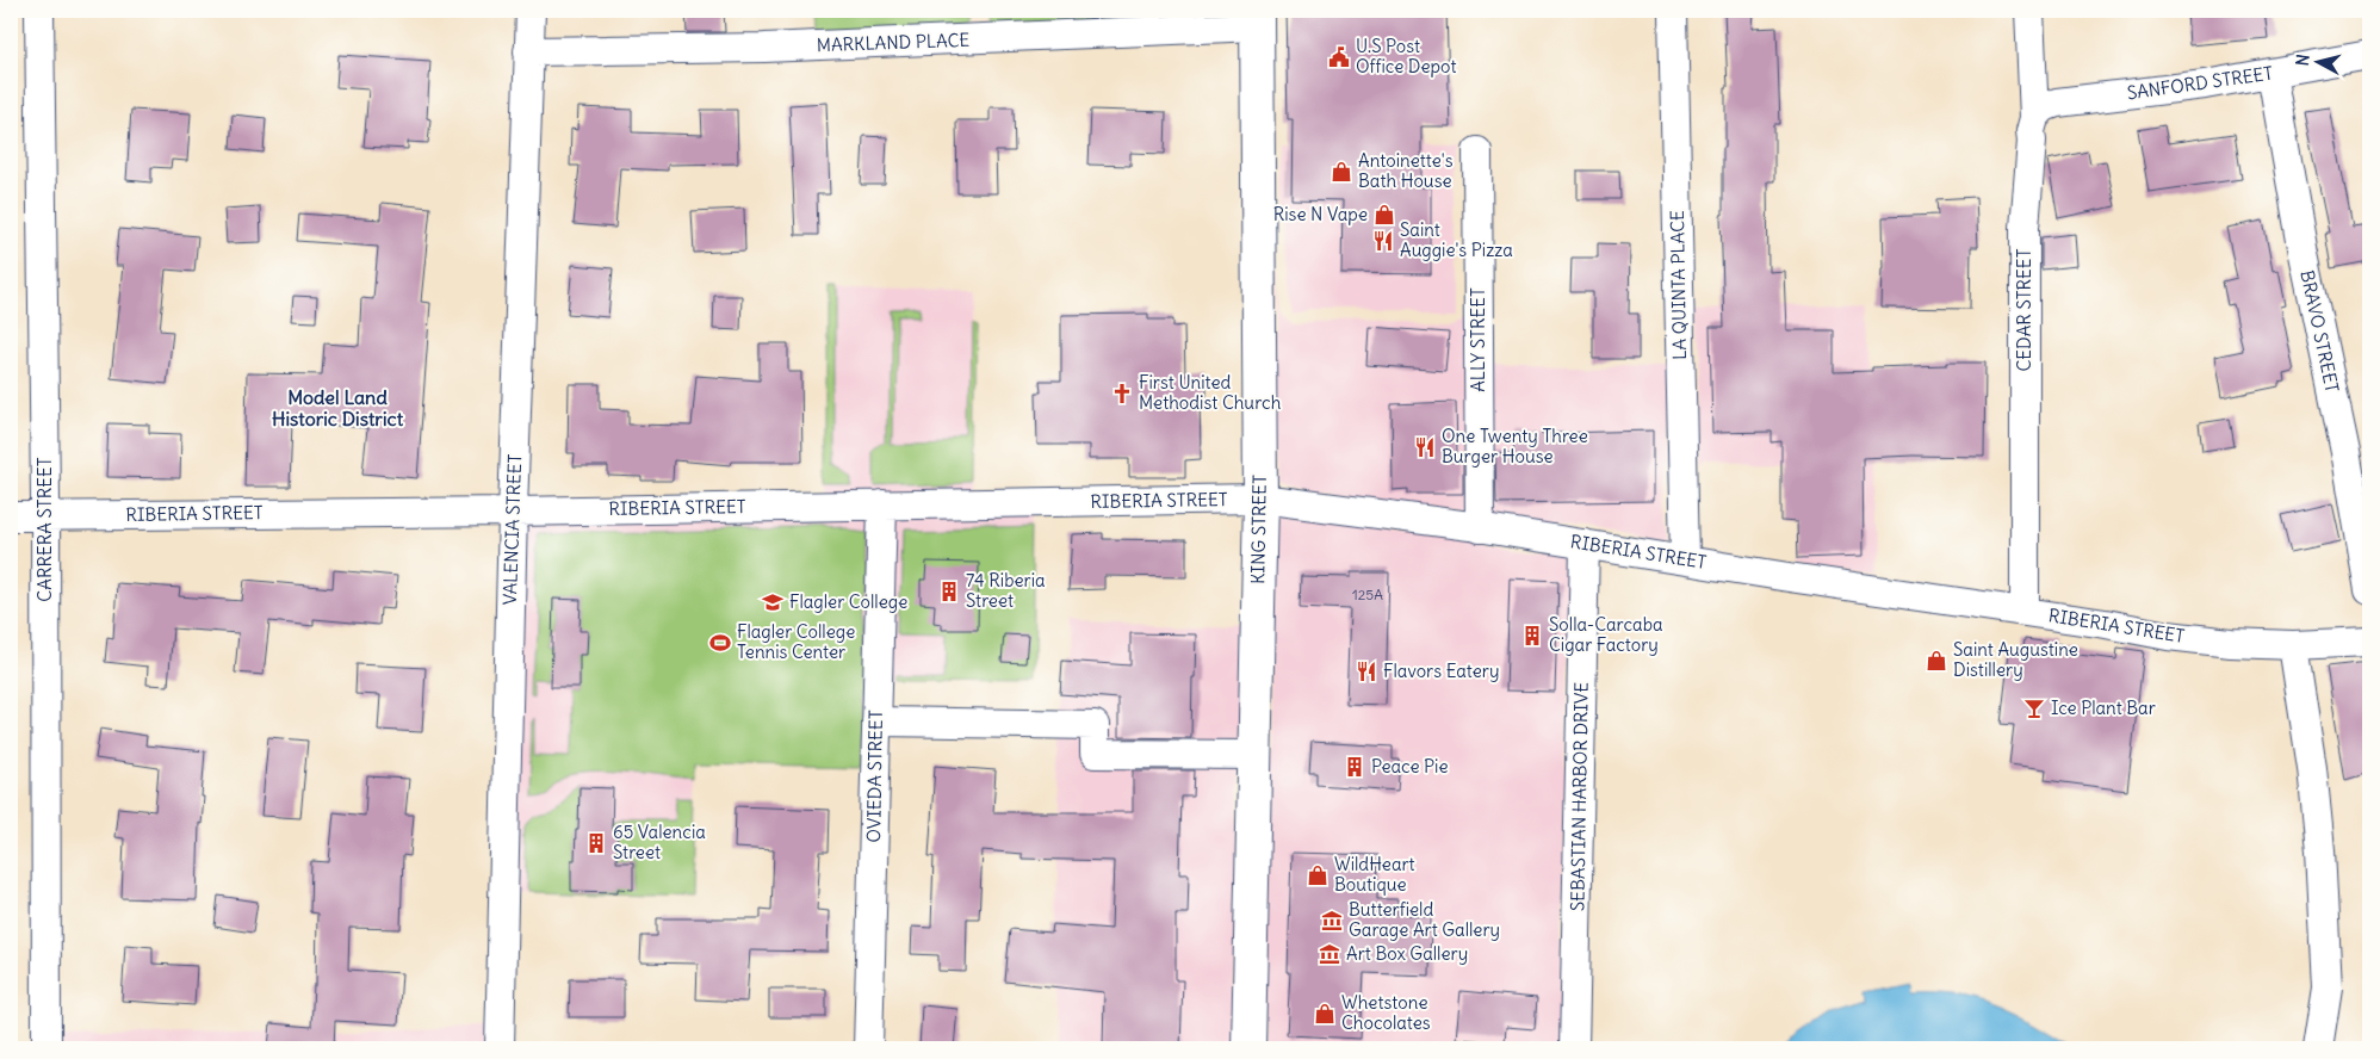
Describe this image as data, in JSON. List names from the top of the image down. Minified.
{"streets":{"main road":["KING STREET"],"street":["MARKLAND PLACE","SANFORD STREET","LA QUINTA PLACE","CEDAR STREET","BRAVO STREET","ALLY STREET","RIBERIA STREET","CARRERA STREET","VALENCIA STREET","OVIEDA STREET","SEBASTIAN HARBOR DRIVE"]},"crossings":[["MARKLAND PLACE","VALENCIA STREET"],["MARKLAND PLACE","KING STREET"],["SANFORD STREET","CEDAR STREET"],["SANFORD STREET","BRAVO STREET"],["LA QUINTA PLACE","RIBERIA STREET"],["CEDAR STREET","RIBERIA STREET"],["ALLY STREET","RIBERIA STREET"],["RIBERIA STREET","CARRERA STREET"],["RIBERIA STREET","VALENCIA STREET"],["RIBERIA STREET","KING STREET"],["RIBERIA STREET","OVIEDA STREET"],["RIBERIA STREET","SEBASTIAN HARBOR DRIVE"]],"districts":["Model Land Historic District"],"places":{"public building":["U.S Post Office Depot"],"shop":["Antoinette's Bath House","Rise N Vape","Saint Augustine Distillery","WildHeart Boutique","Whetstone Chocolates"],"restaurant":["Saint Auggie's Pizza","One Twenty Three Burger House","Flavors Eatery"],"church":["First United Methodist Church"],"building":["74 Riberia Street","Solla-Carcaba Cigar Factory","Peace Pie","65 Valencia Street"],"school or university":["Flagler College"],"sports":["Flagler College Tennis Center"],"bar":["Ice Plant Bar"],"museum":["Butterfield Garage Art Gallery","Art Box Gallery"]},"house_numbers":["125A"],"north":"left"}
